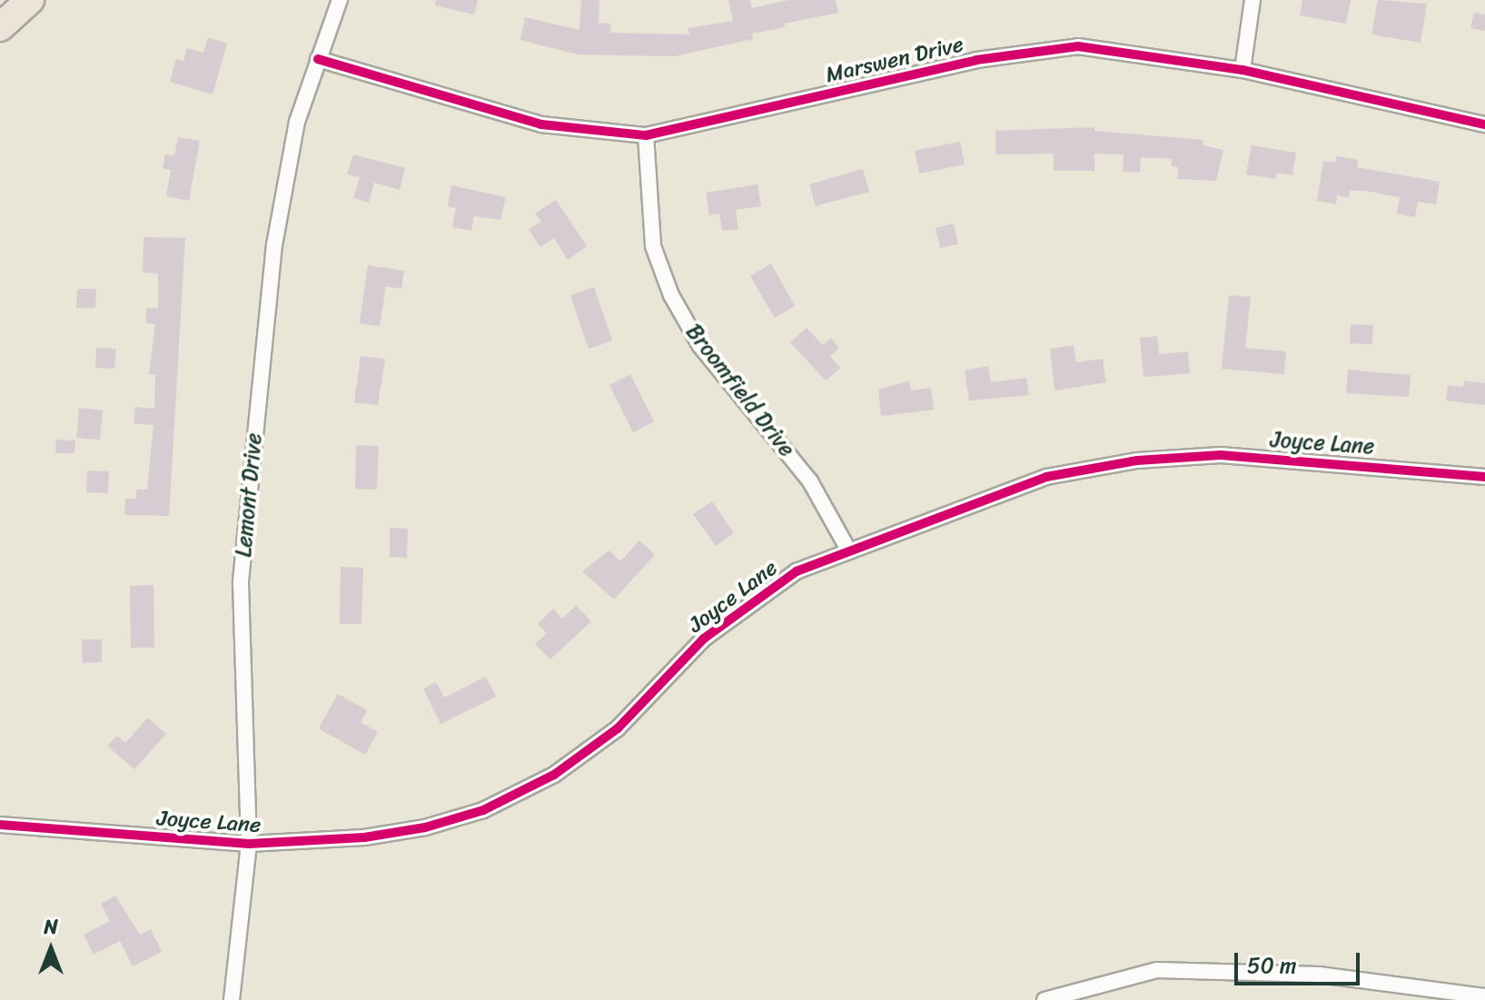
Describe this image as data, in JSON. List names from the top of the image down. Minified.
{"streets":{"street":["Marswen Drive","Broomfield Drive","Joyce Lane","Lemont Drive"]},"crossings":[["Marswen Drive","Broomfield Drive"],["Marswen Drive","Lemont Drive"],["Broomfield Drive","Joyce Lane"],["Joyce Lane","Lemont Drive"]],"scale_bar":"50 m","north":"top"}
